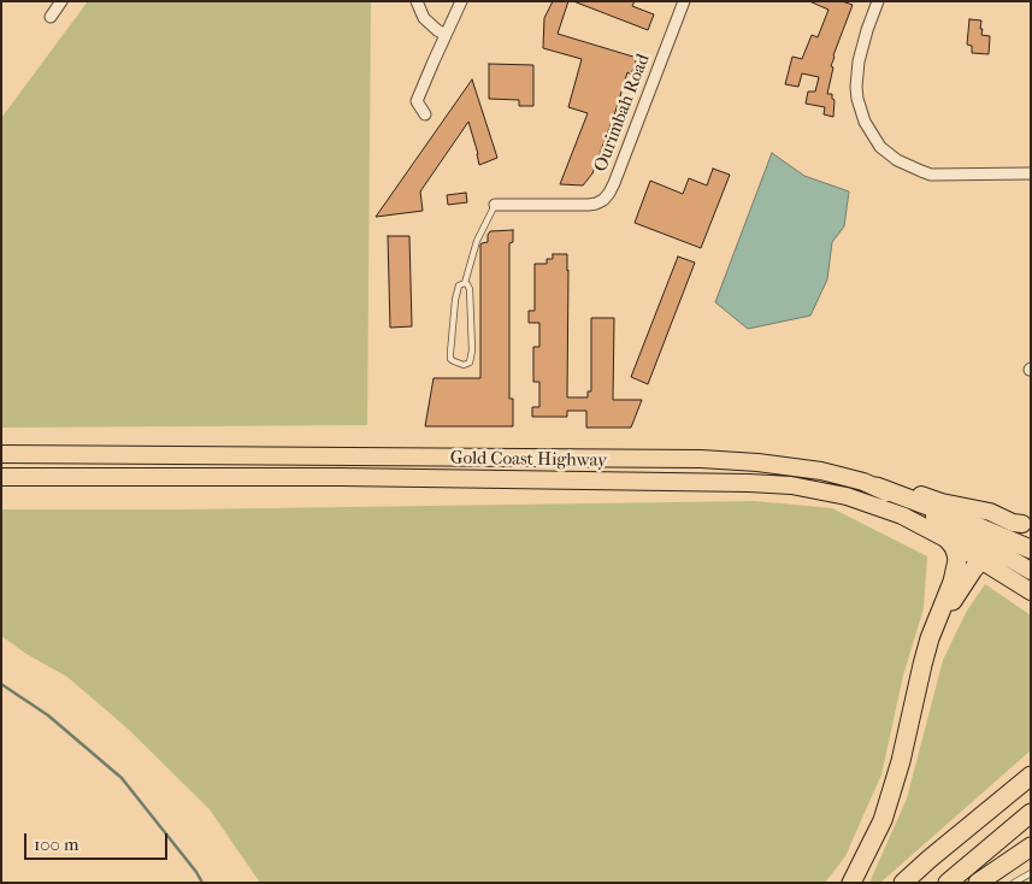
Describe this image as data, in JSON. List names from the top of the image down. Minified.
{"streets":{"highway":["Gold Coast Highway"],"street":["Ourimbah Road"]},"scale_bar":"100 m"}
